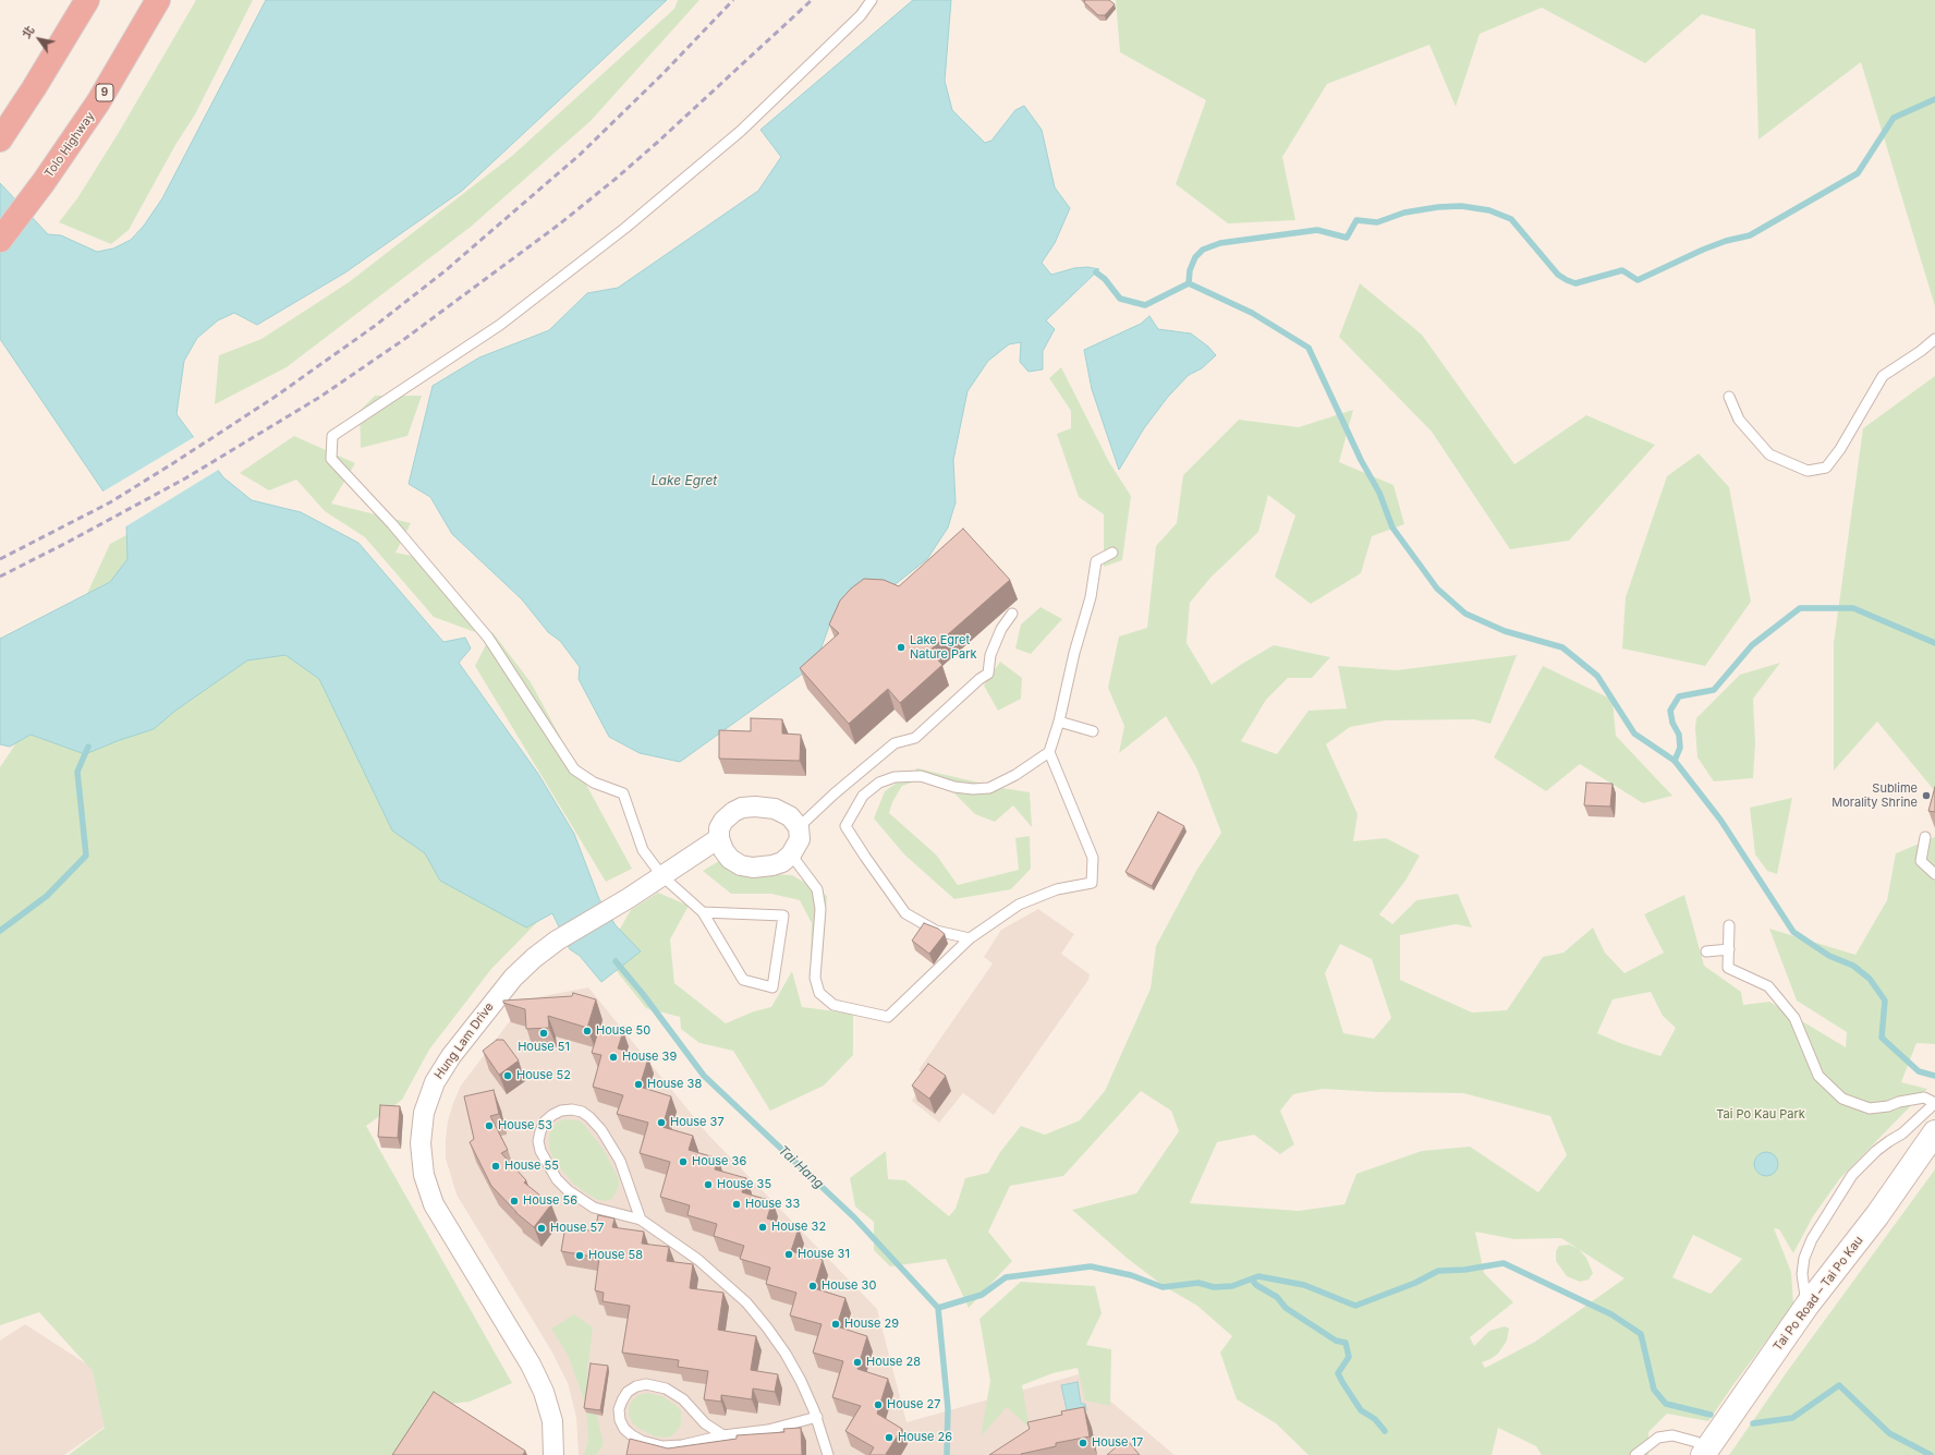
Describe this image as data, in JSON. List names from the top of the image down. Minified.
{"streets":{"highway":["9","Tolo Highway"],"main road":["Tai Po Road – Tai Po Kau"],"street":["Hung Lam Drive"]},"water":["Lake Egret","Tai Hang"],"parks":["Tai Po Kau Park"],"places":["Lake Egret Nature Park","Sublime Morality Shrine","House 50","House 51","House 39","House 52","House 38","House 37","House 53","House 36","House 55","House 35","House 56","House 33","House 32","House 57","House 31","House 58","House 30","House 29","House 28","House 27","House 26","House 17"],"north":"top left"}
